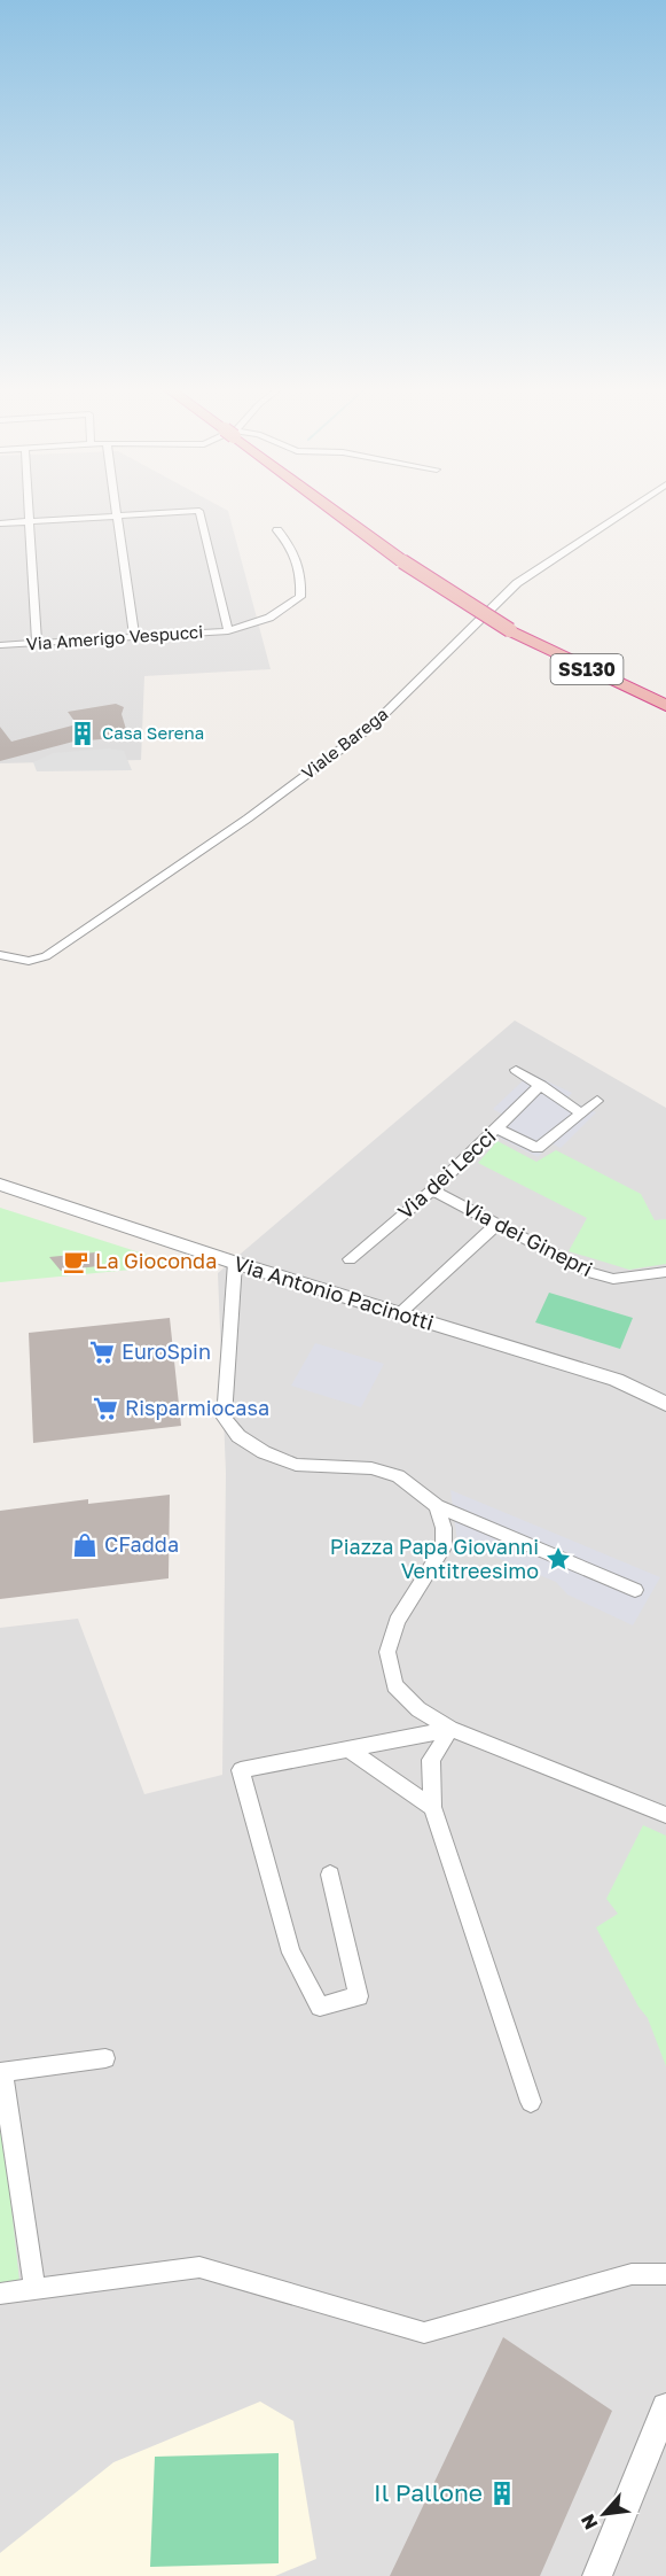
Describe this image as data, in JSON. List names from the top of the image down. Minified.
{"streets":{"highway":["SS130"],"street":["Via Amerigo Vespucci","Viale Barega","Via dei Lecci","Via dei Ginepri","Via Antonio Pacinotti"]},"crossings":[["Via dei Lecci","Via dei Ginepri"]],"places":{"building":["Casa Serena","Il Pallone"],"cafe":["La Gioconda"],"supermarket":["EuroSpin","Risparmiocasa"],"shop":["CFadda"],"place":["Piazza Papa Giovanni Ventitreesimo"]},"north":"bottom left"}
